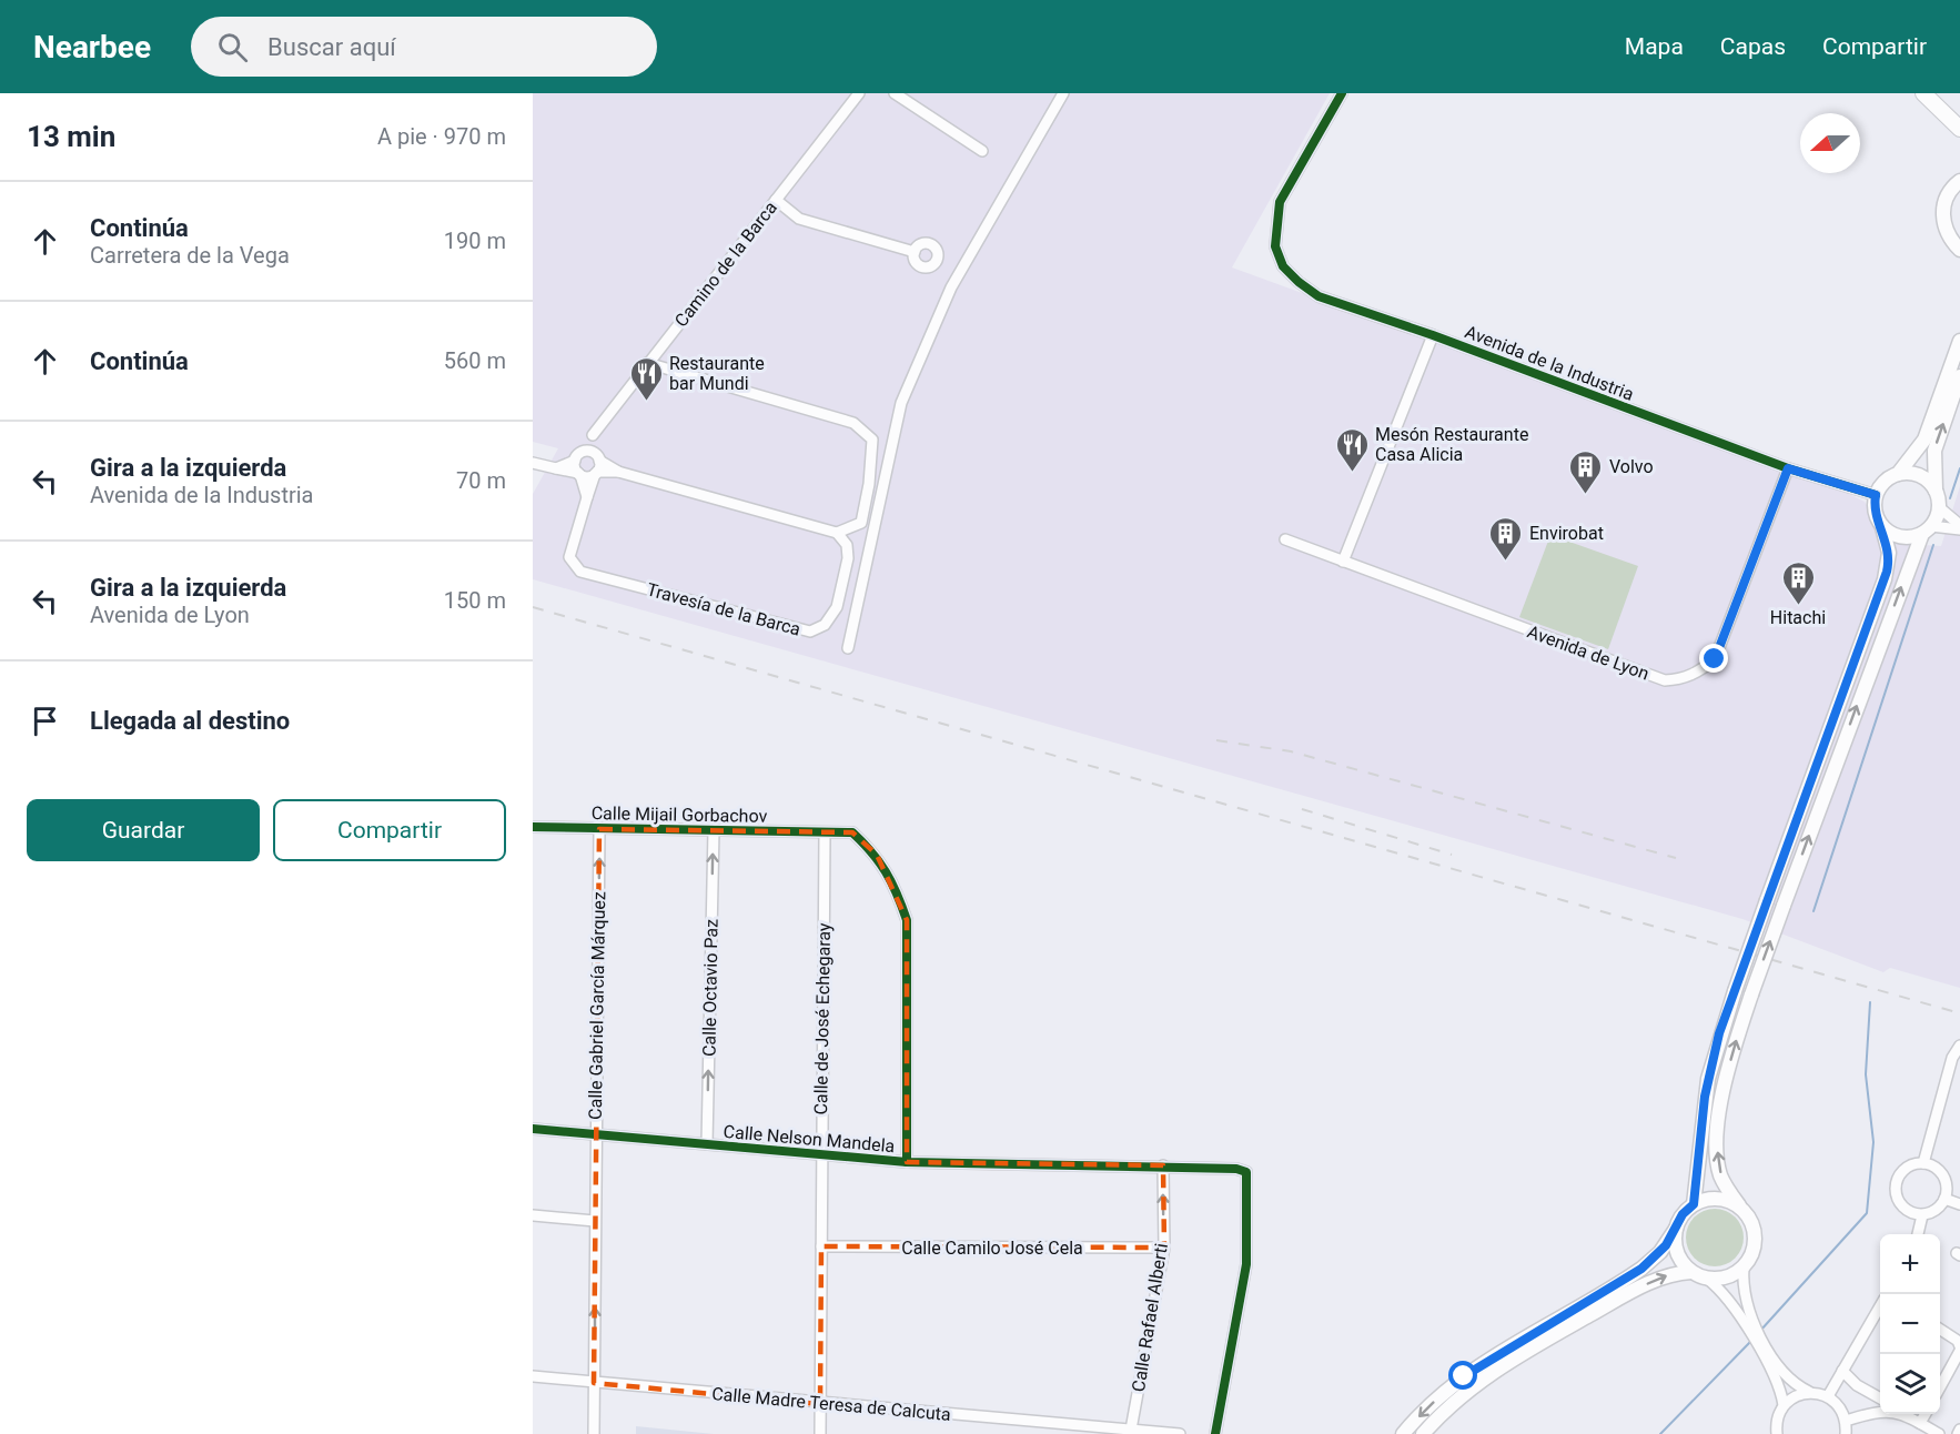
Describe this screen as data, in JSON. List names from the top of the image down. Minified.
{"streets":{"street":["Camino de la Barca","Avenida de la Industria","Travesía de la Barca","Avenida de Lyon","Calle Mijail Gorbachov","Calle Octavio Paz","Calle Gabriel García Márquez","Calle de José Echegaray","Calle Nelson Mandela","Calle Camilo José Cela","Calle Rafael Alberti","Calle Madre Teresa de Calcuta"]},"crossings":[["Avenida de la Industria","Avenida de Lyon"],["Calle Mijail Gorbachov","Calle Octavio Paz"],["Calle Mijail Gorbachov","Calle Gabriel García Márquez"],["Calle Mijail Gorbachov","Calle de José Echegaray"],["Calle Mijail Gorbachov","Calle Nelson Mandela"],["Calle Octavio Paz","Calle Nelson Mandela"],["Calle Gabriel García Márquez","Calle Nelson Mandela"],["Calle Gabriel García Márquez","Calle Madre Teresa de Calcuta"],["Calle de José Echegaray","Calle Nelson Mandela"],["Calle de José Echegaray","Calle Camilo José Cela"],["Calle de José Echegaray","Calle Madre Teresa de Calcuta"],["Calle Nelson Mandela","Calle Rafael Alberti"],["Calle Camilo José Cela","Calle Rafael Alberti"],["Calle Rafael Alberti","Calle Madre Teresa de Calcuta"]],"one_way":["Calle Octavio Paz","Calle Gabriel García Márquez"],"places":{"restaurant":["Restaurante bar Mundi","Mesón Restaurante Casa Alicia"],"building":["Volvo","Envirobat","Hitachi"]},"north":"left","page":{"header":"Nearbee","search":"Buscar aquí","nav":["Mapa","Capas","Compartir"],"heading":["13 min","A pie · 970 m"],"list":[["Continúa","Carretera de la Vega","190 m"],["Continúa","560 m"],["Gira a la izquierda","Avenida de la Industria","70 m"],["Gira a la izquierda","Avenida de Lyon","150 m"],"Llegada al destino"],"buttons":["Guardar","Compartir"],"map_buttons":["+","−"]}}
